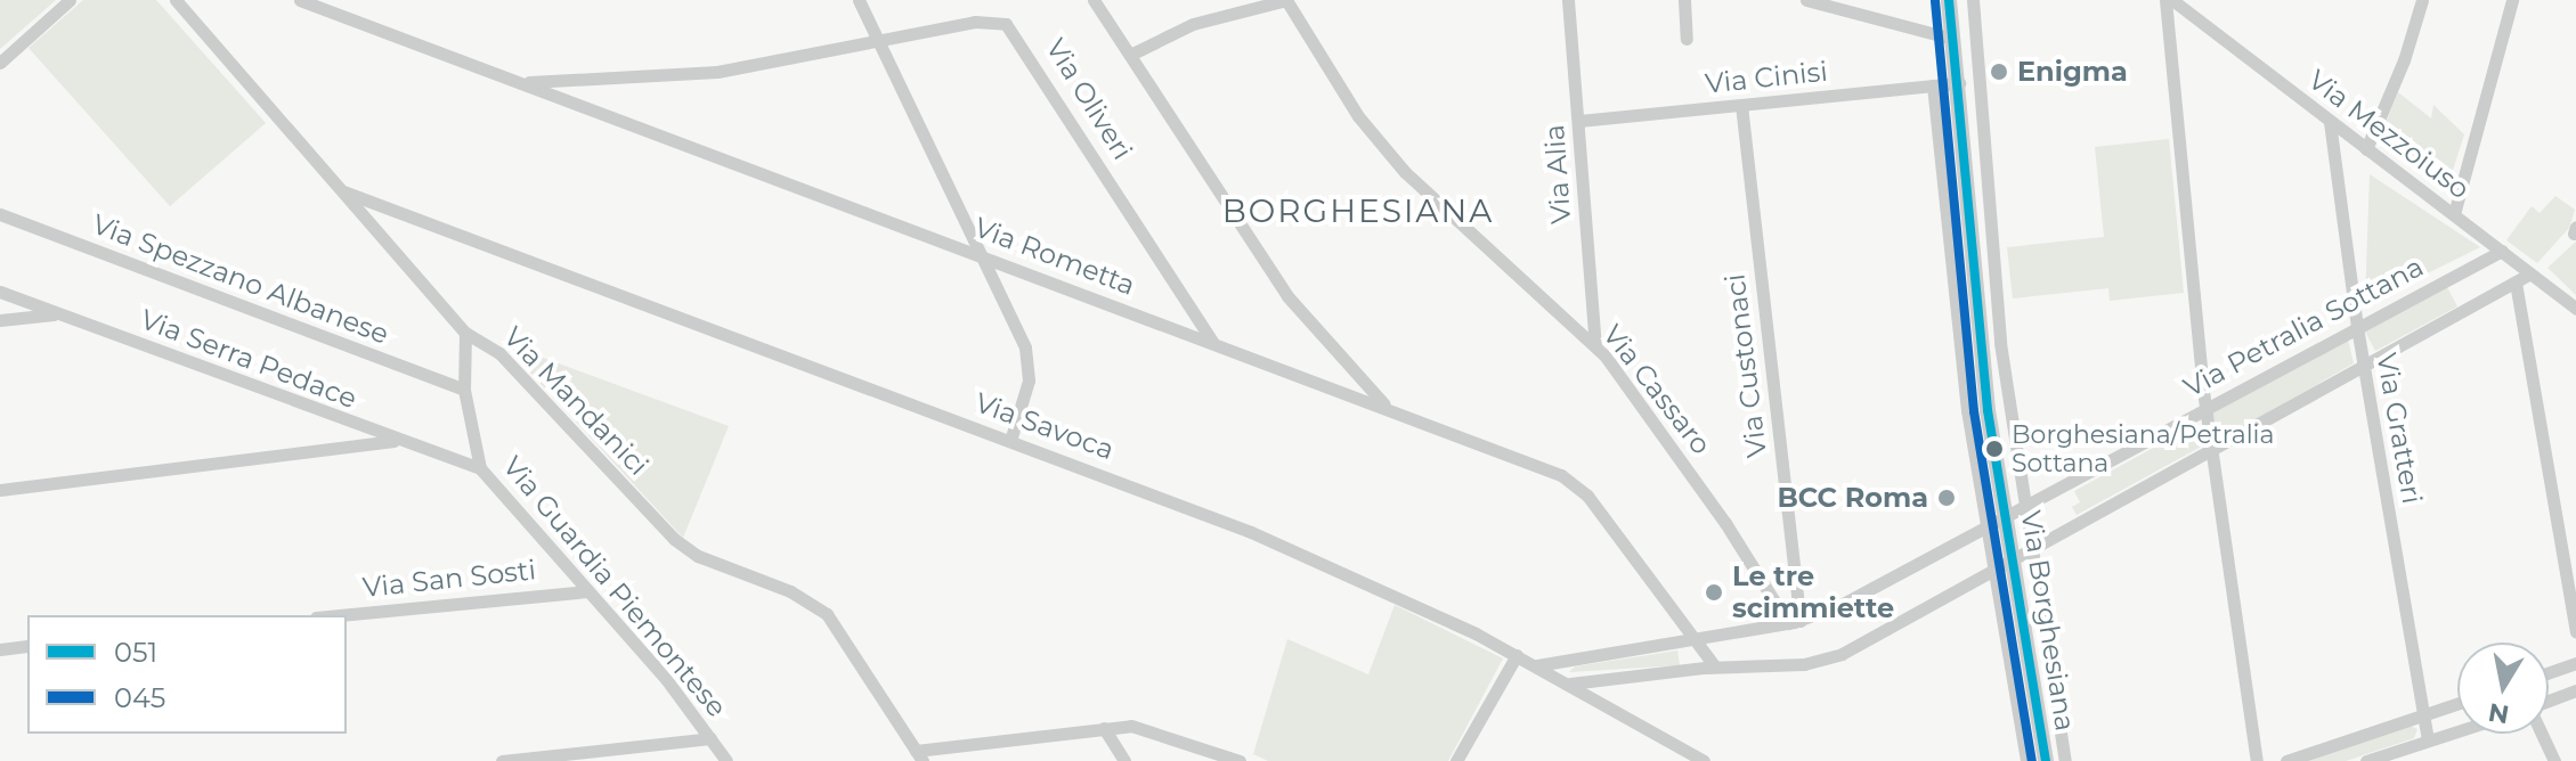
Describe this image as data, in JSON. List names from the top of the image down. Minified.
{"streets":{"street":["Via Cinisi","Via Oliveri","Via Mezzoiuso","Via Alia","Via Rometta","Via Spezzano Albanese","Via Petralia Sottana","Via Serra Pedace","Via Custonaci","Via Cassaro","Via Mandanici","Via Savoca","Via Gratteri","Via San Sosti","Via Guardia Piemontese","Via Borghesiana"]},"crossings":[["Via Cinisi","Via Alia"],["Via Cinisi","Via Custonaci"],["Via Cinisi","Via Borghesiana"],["Via Oliveri","Via Rometta"],["Via Mezzoiuso","Via Petralia Sottana"],["Via Mezzoiuso","Via Gratteri"],["Via Alia","Via Cassaro"],["Via Rometta","Via Petralia Sottana"],["Via Spezzano Albanese","Via Guardia Piemontese"],["Via Petralia Sottana","Via Custonaci"],["Via Petralia Sottana","Via Cassaro"],["Via Petralia Sottana","Via Savoca"],["Via Petralia Sottana","Via Gratteri"],["Via Petralia Sottana","Via Borghesiana"],["Via Serra Pedace","Via Guardia Piemontese"],["Via Custonaci","Via Cassaro"],["Via Mandanici","Via Savoca"],["Via Mandanici","Via Guardia Piemontese"],["Via San Sosti","Via Guardia Piemontese"]],"districts":["BORGHESIANA"],"places":["Enigma","Borghesiana/Petralia Sottana","BCC Roma","Le tre scimmiette"],"lines":["transit line 051","transit line 045"],"legend":["051","045"],"north":"bottom"}
